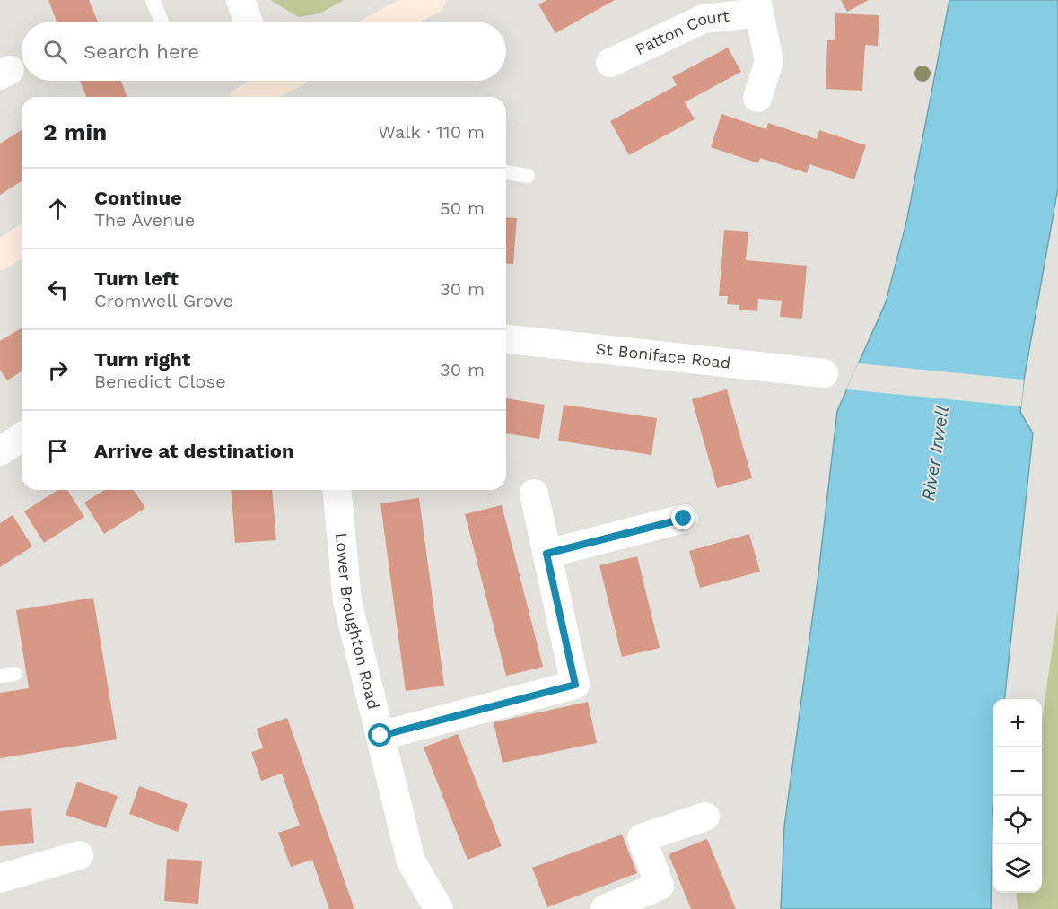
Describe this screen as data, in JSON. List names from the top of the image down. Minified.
{"streets":{"street":["Patton Court","St Boniface Road","Lower Broughton Road"]},"water":["River Irwell"],"page":{"search":"Search here","heading":["2 min","Walk · 110 m"],"list":[["Continue","The Avenue","50 m"],["Turn left","Cromwell Grove","30 m"],["Turn right","Benedict Close","30 m"],"Arrive at destination"],"map_buttons":["+","−"]}}
